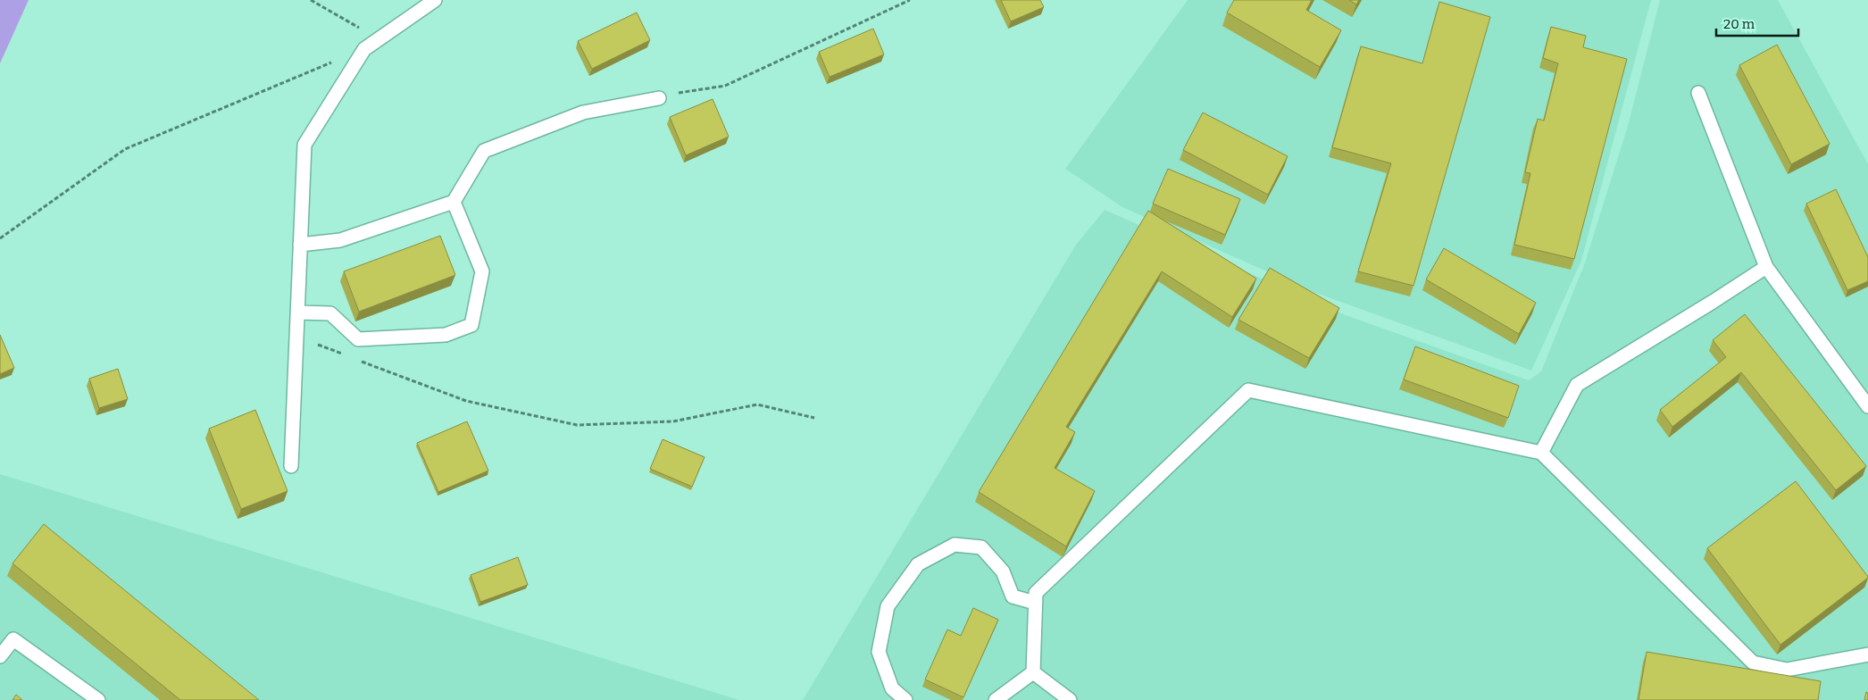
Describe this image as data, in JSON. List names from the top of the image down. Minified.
{"scale_bar":"20 m"}
